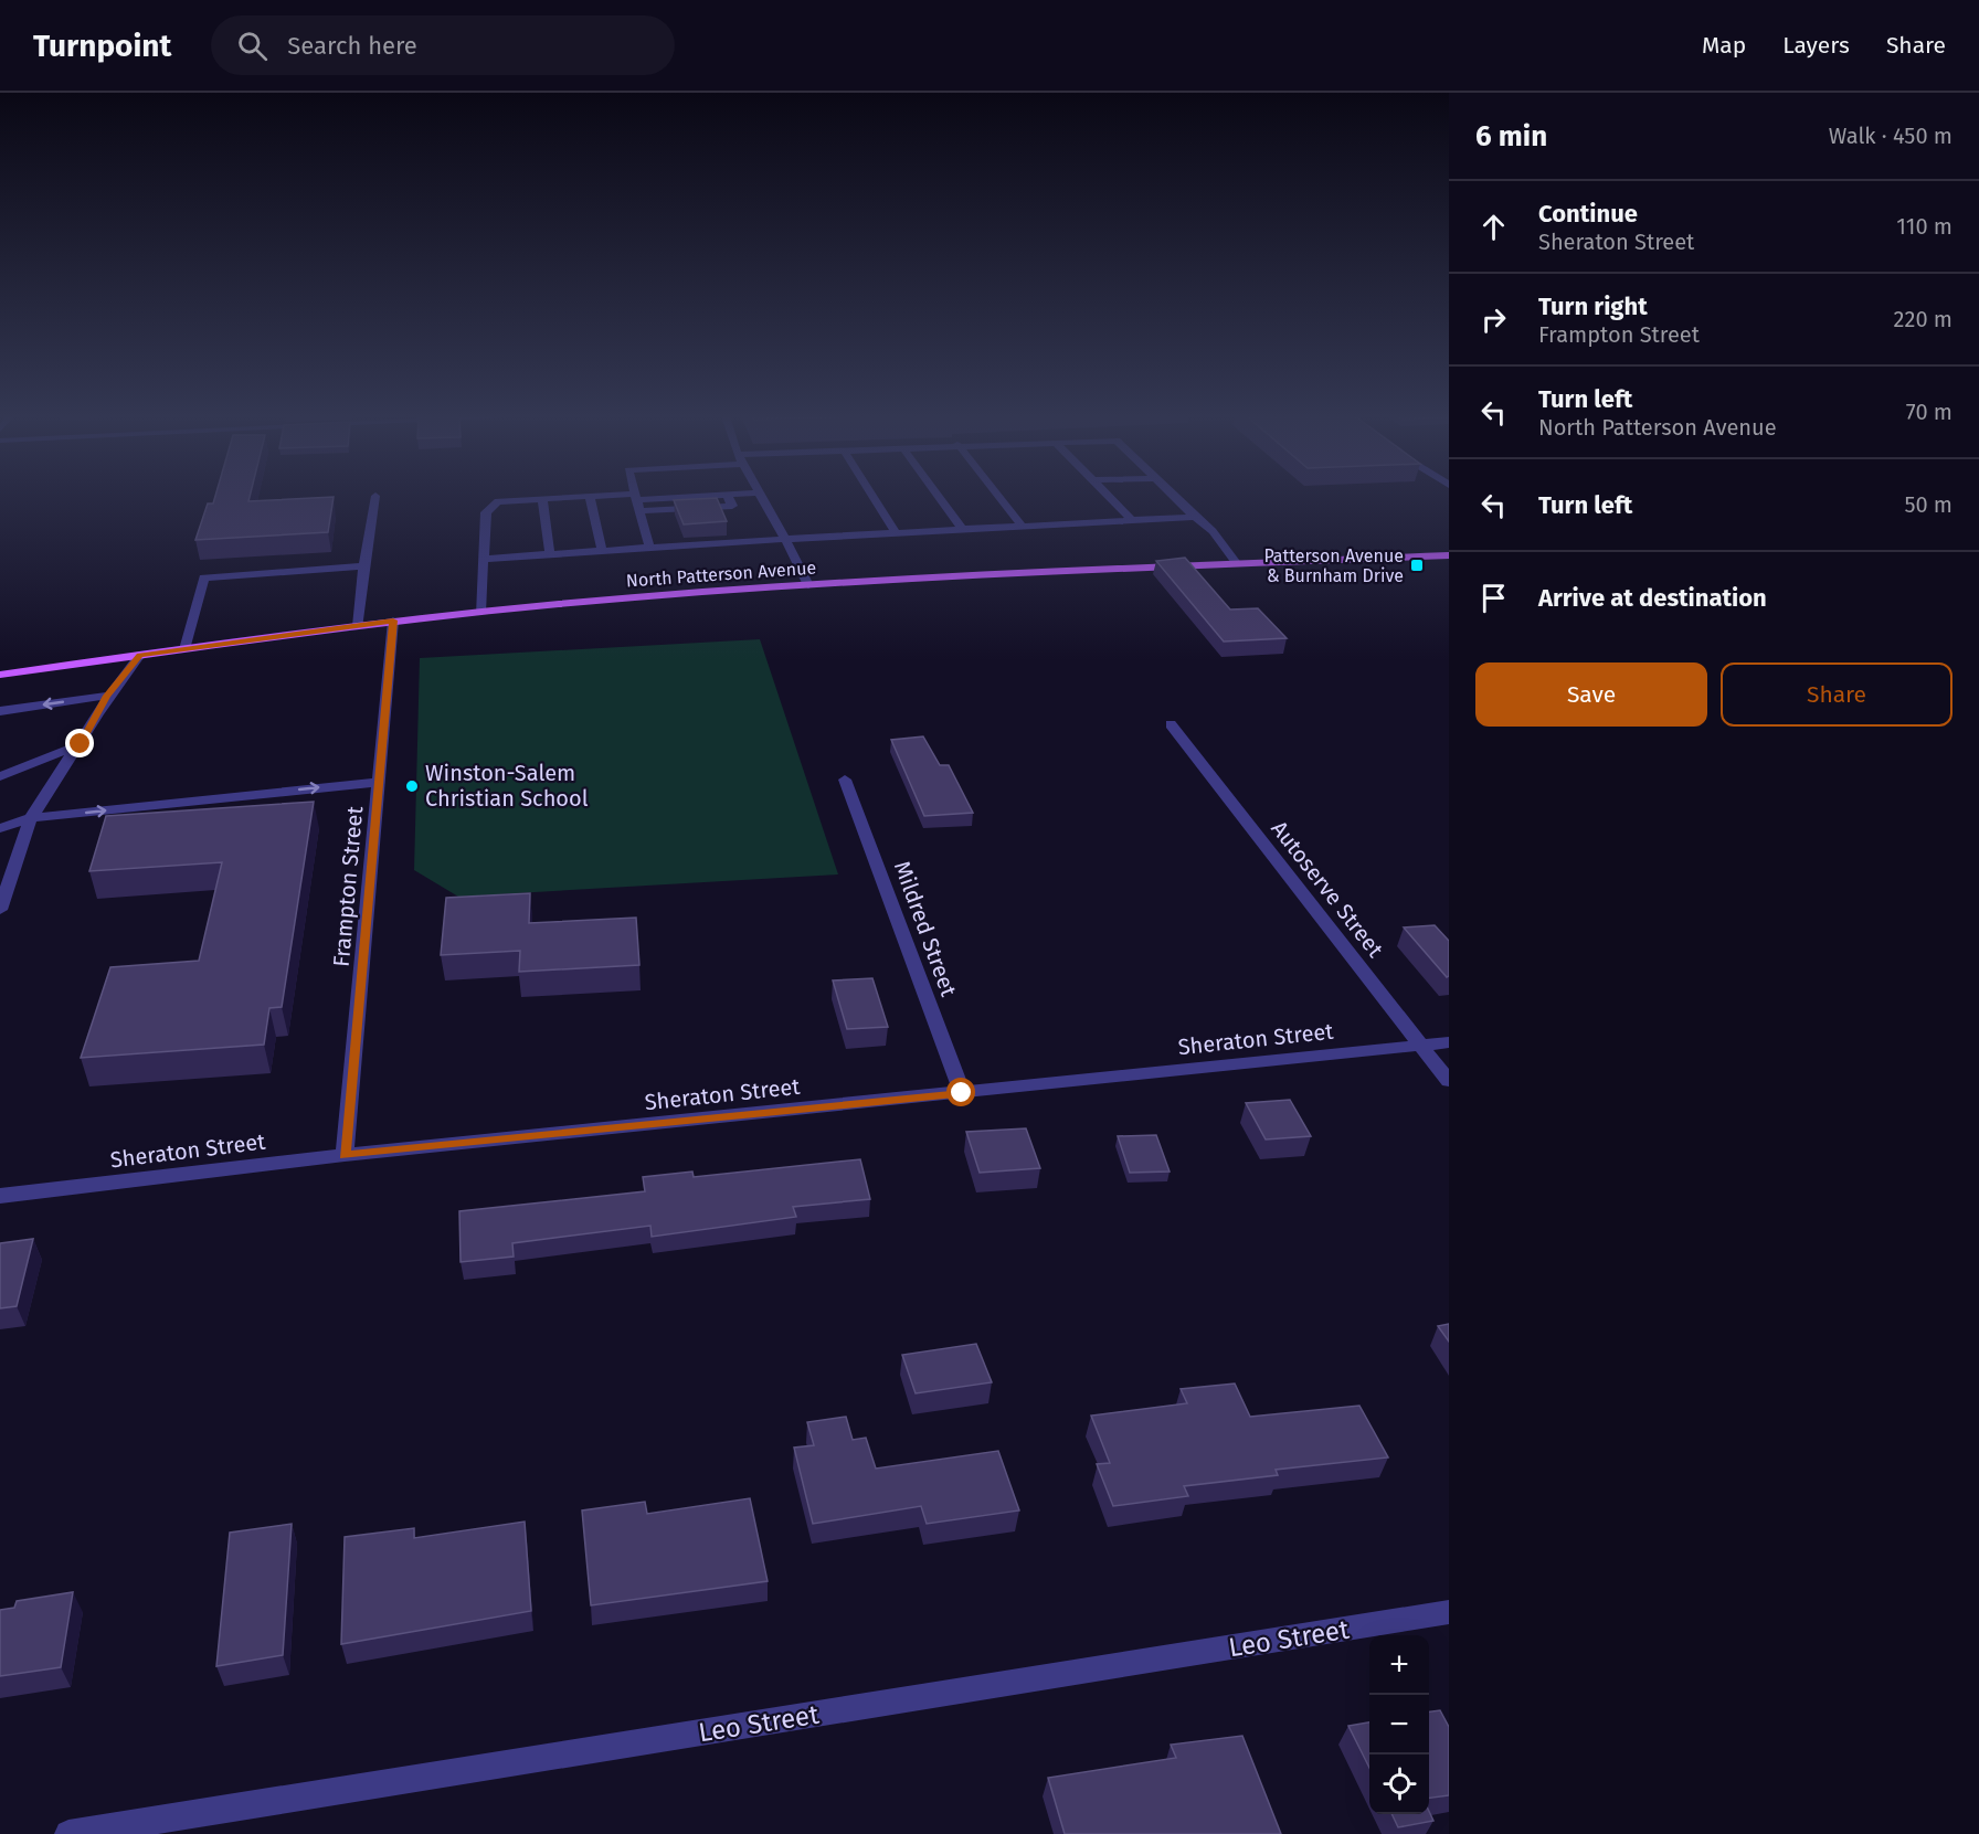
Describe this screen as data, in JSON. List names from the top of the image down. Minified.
{"streets":{"main road":["North Patterson Avenue"],"street":["Frampton Street","Autoserve Street","Mildred Street","Sheraton Street","Leo Street"]},"crossings":[["North Patterson Avenue","Frampton Street"],["Frampton Street","Sheraton Street"],["Autoserve Street","Sheraton Street"],["Mildred Street","Sheraton Street"]],"places":{"transit":["Patterson Avenue & Burnham Drive"],"other":["Winston-Salem Christian School"]},"page":{"header":"Turnpoint","search":"Search here","nav":["Map","Layers","Share"],"heading":["6 min","Walk · 450 m"],"list":[["Continue","Sheraton Street","110 m"],["Turn right","Frampton Street","220 m"],["Turn left","North Patterson Avenue","70 m"],["Turn left","50 m"],"Arrive at destination"],"buttons":["Save","Share"],"map_buttons":["+","−"]}}
